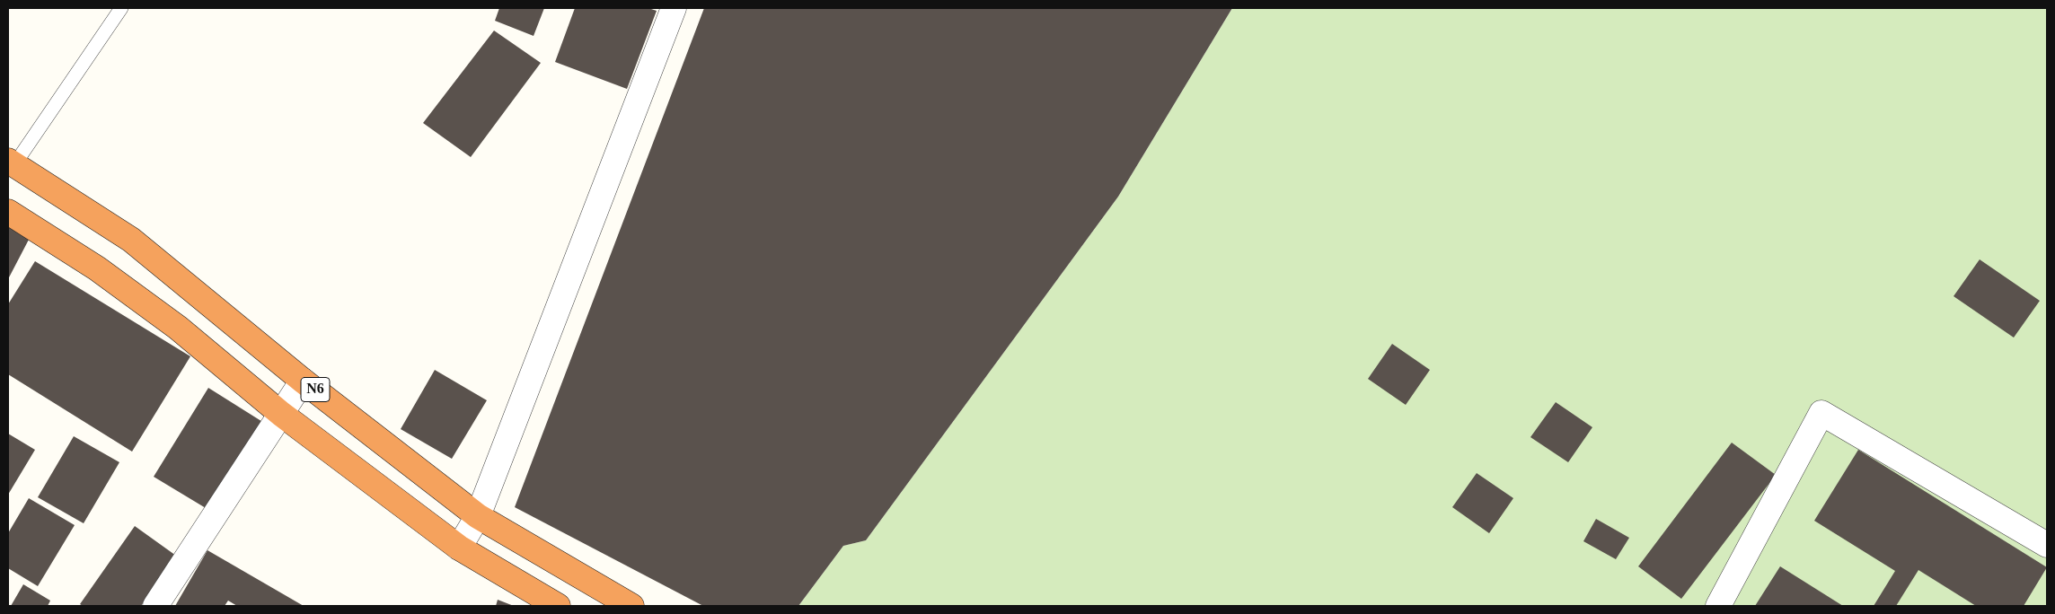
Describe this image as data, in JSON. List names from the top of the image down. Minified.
{"streets":{"highway":["N6"]}}
